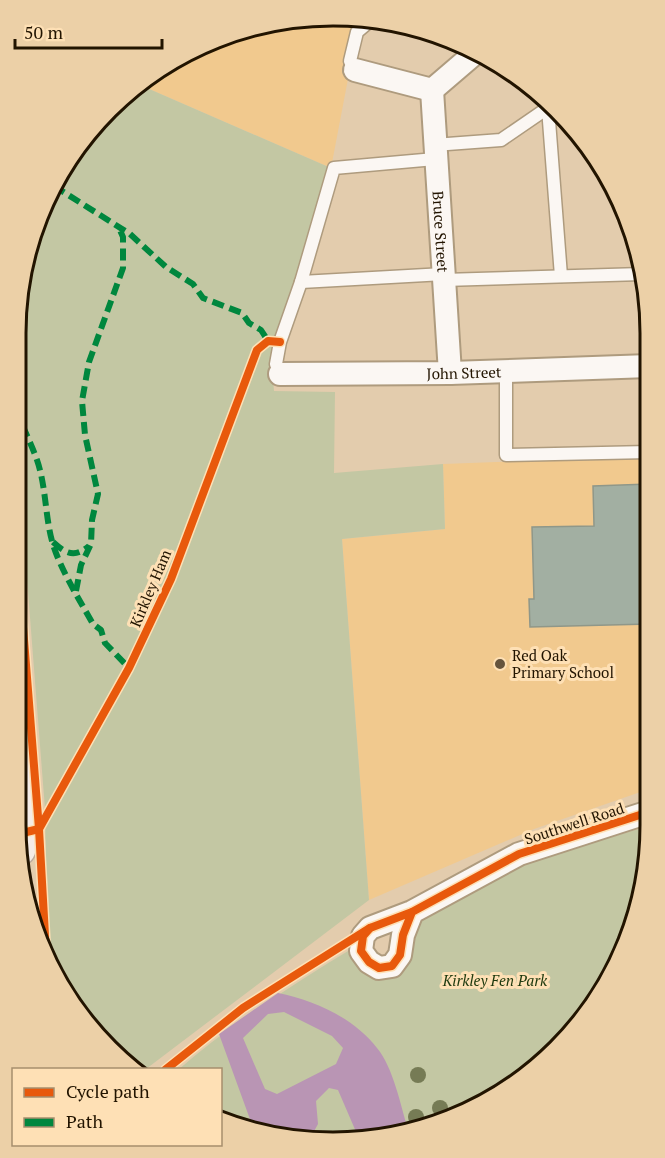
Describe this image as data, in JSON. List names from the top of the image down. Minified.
{"streets":{"street":["Bruce Street","John Street","Southwell Road"],"cycle path":["Kirkley Ham"]},"crossings":[["Bruce Street","John Street"]],"parks":["Kirkley Fen Park"],"places":["Red Oak Primary School"],"legend":["Cycle path","Path"],"scale_bar":"50 m"}
